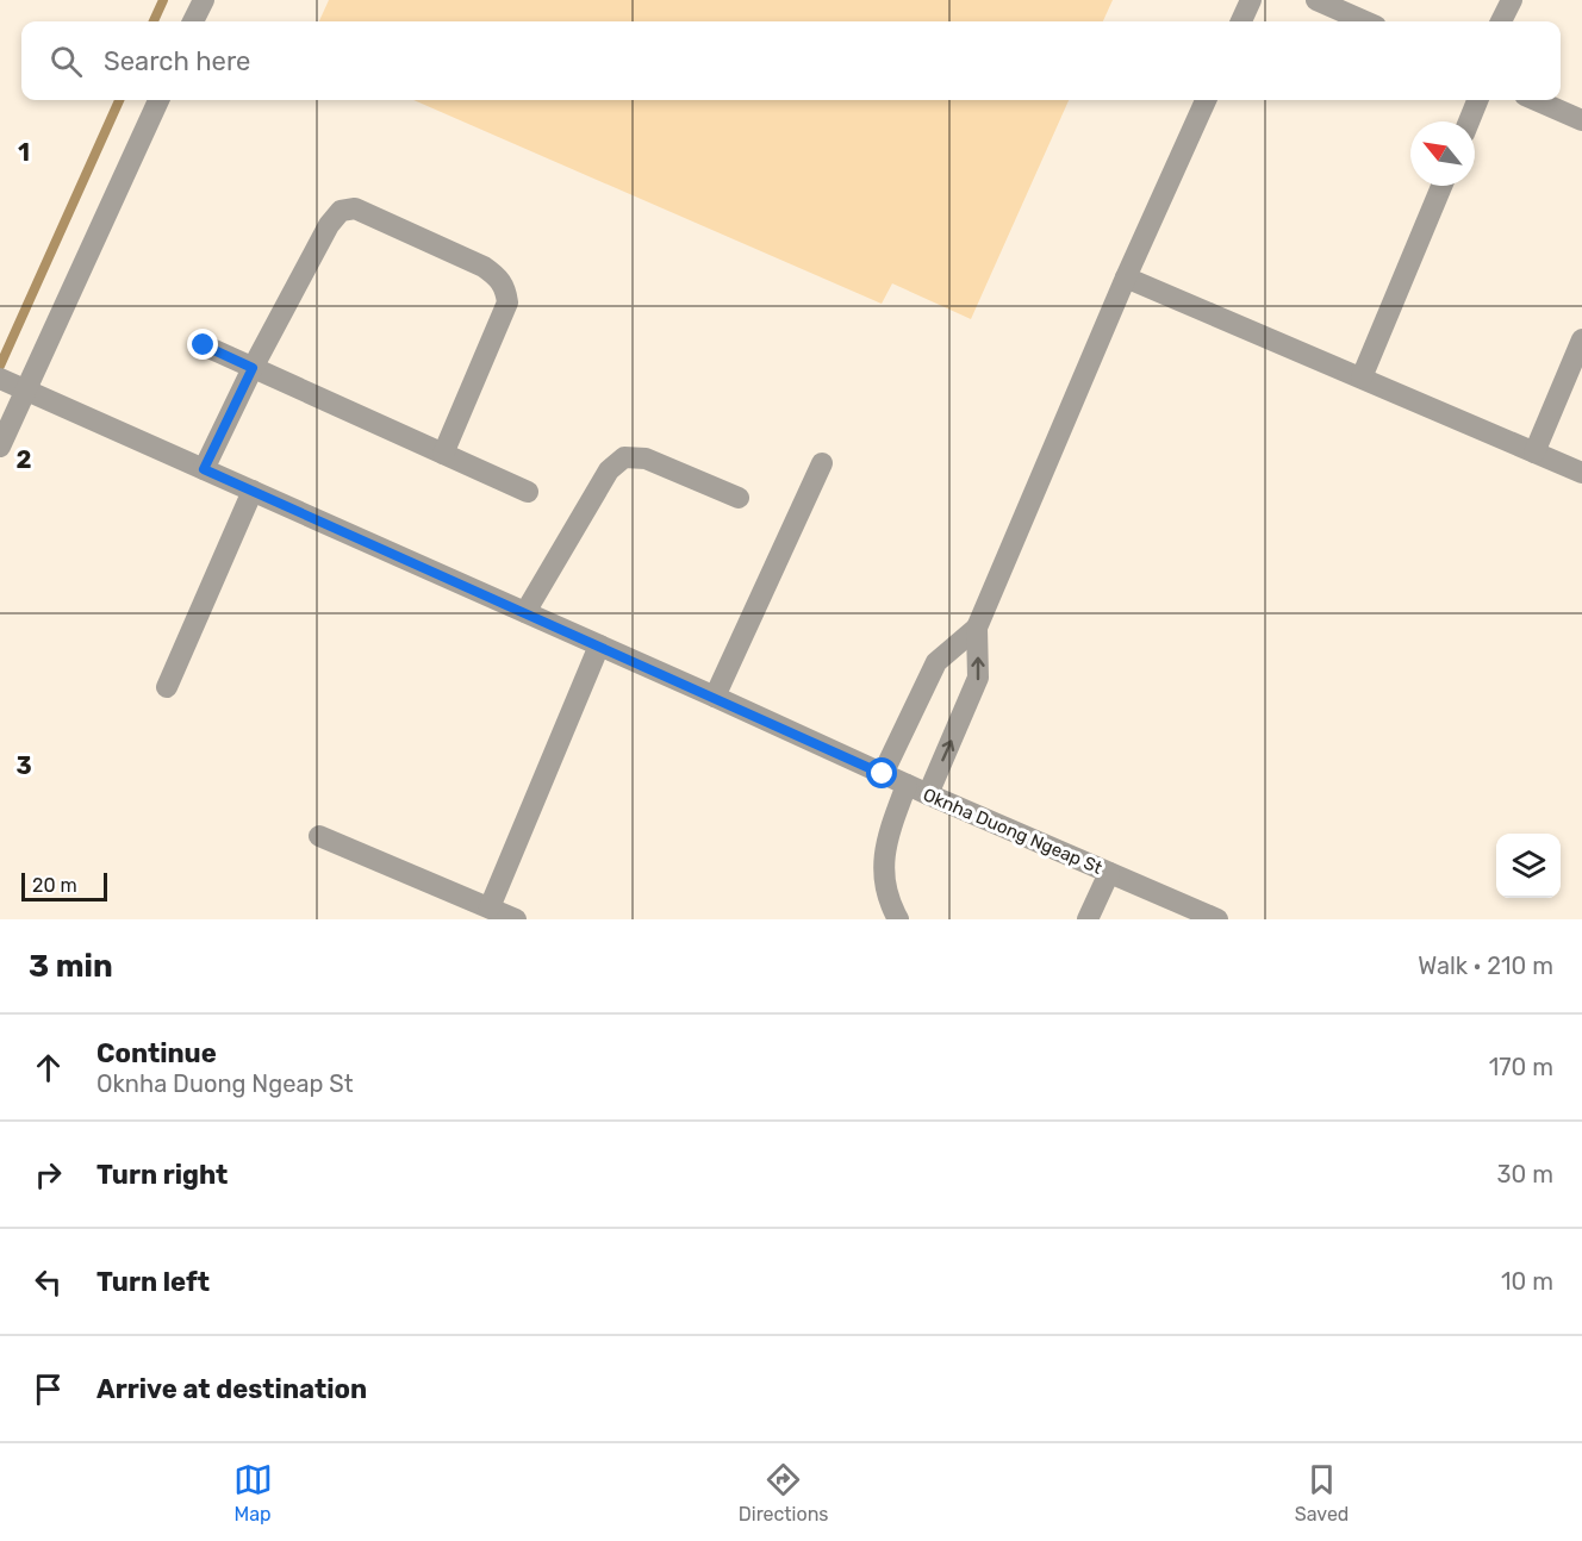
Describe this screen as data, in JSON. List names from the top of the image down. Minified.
{"streets":{"street":["Oknha Duong Ngeap St"]},"scale_bar":"20 m","north":"top left","page":{"search":"Search here","scale":"20 m","heading":["3 min","Walk · 210 m"],"list":[["Continue","Oknha Duong Ngeap St","170 m"],["Turn right","30 m"],["Turn left","10 m"],"Arrive at destination"],"nav":["Map","Directions","Saved"]},"grid":{"rows":["1","2","3"]}}
